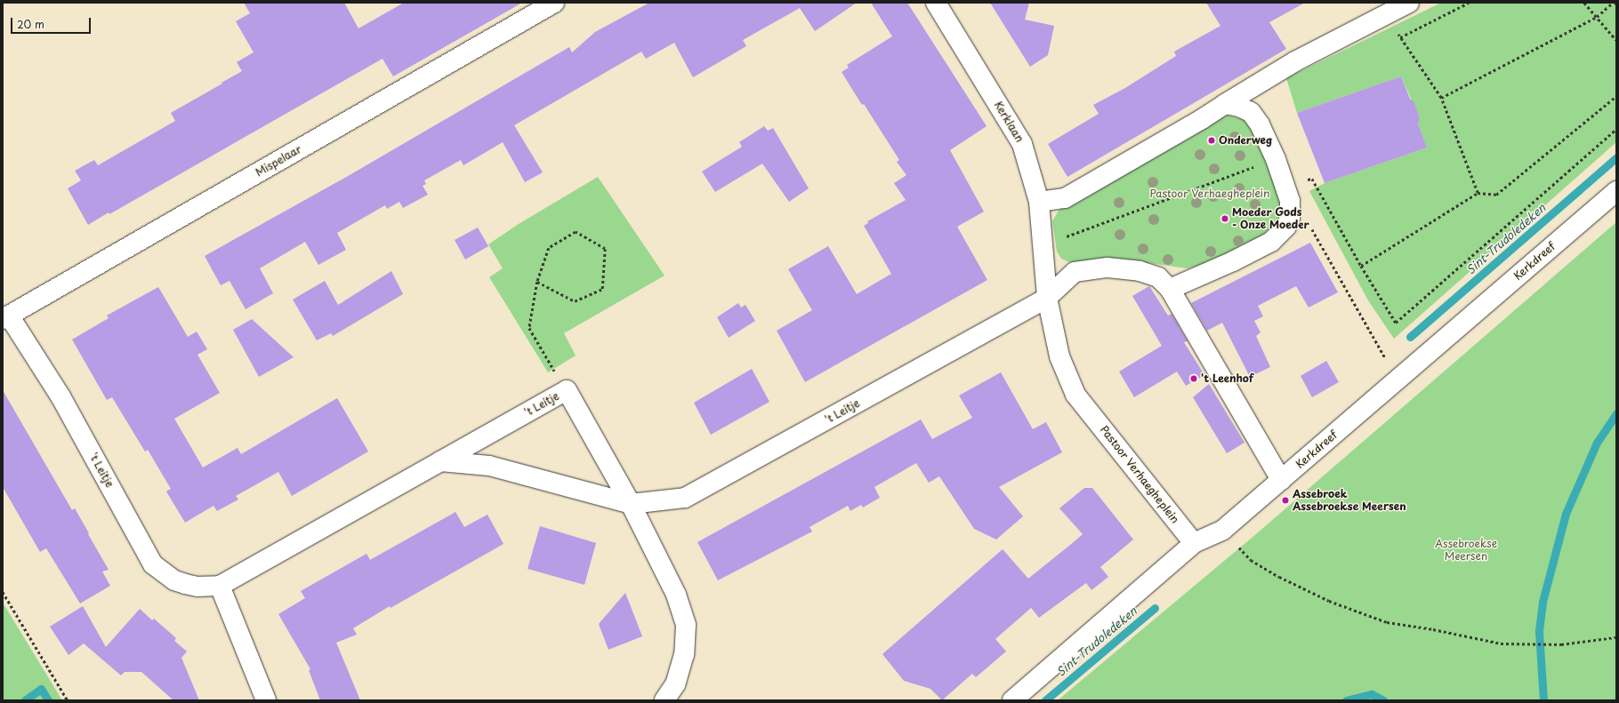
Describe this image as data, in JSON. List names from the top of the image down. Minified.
{"streets":{"street":["Kerklaan","Mispelaar","Kerkdreef","'t Leitje","Pastoor Verhaegheplein"]},"crossings":[["Kerklaan","'t Leitje"],["Kerklaan","Pastoor Verhaegheplein"],["Mispelaar","'t Leitje"],["Kerkdreef","Pastoor Verhaegheplein"],["'t Leitje","Pastoor Verhaegheplein"]],"water":["Sint-Trudoledeken"],"parks":["Pastoor Verhaegheplein","Assebroekse Meersen"],"places":["Onderweg","Moeder Gods - Onze Moeder","'t Leenhof","Assebroek Assebroekse Meersen"],"scale_bar":"20 m"}
